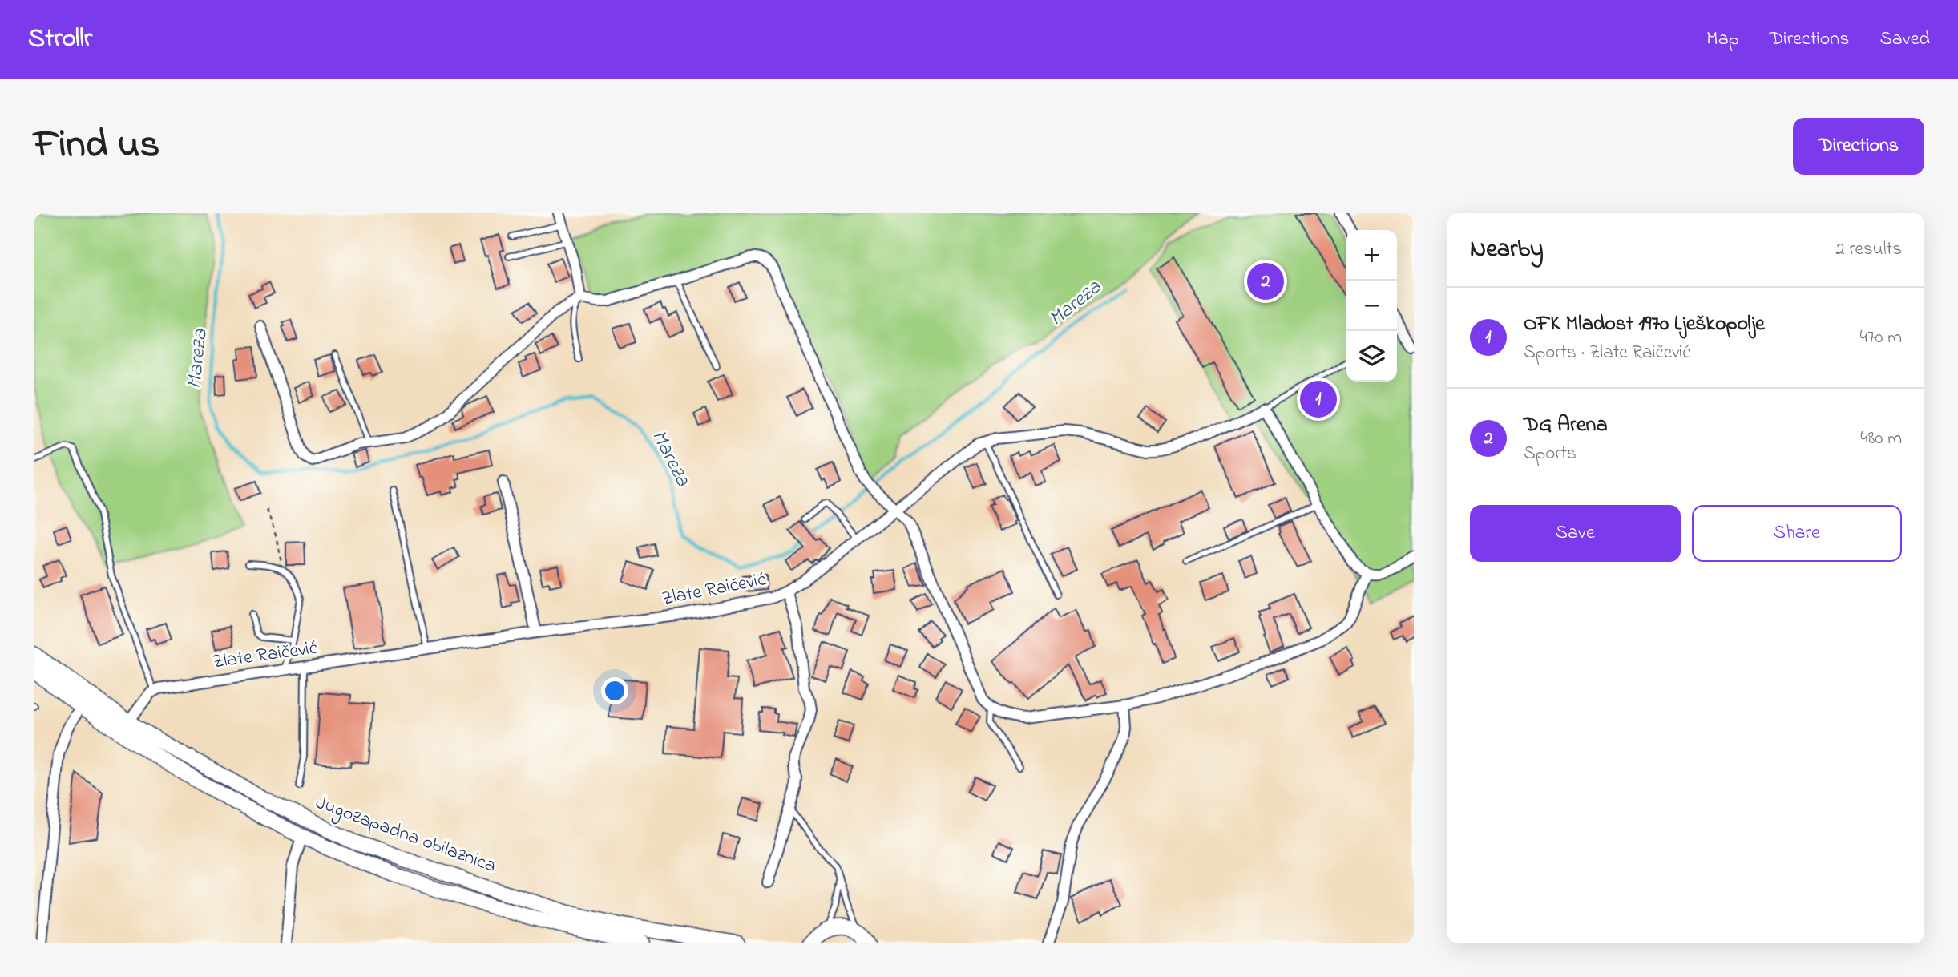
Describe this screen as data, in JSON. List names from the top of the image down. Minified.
{"streets":{"main road":["Jugozapadna obilaznica"],"street":["Zlate Raičević"]},"water":["Mareza"],"page":{"header":"Strollr","nav":["Map","Directions","Saved"],"title":"Find us","buttons":["Directions",["Save","Share"]],"heading":["Nearby","2 results"],"map_buttons":["+","−"],"pins":["2","1"],"list":[{"mark":"1","name":"OFK Mladost 1970 Lješkopolje","note":"Sports · Zlate Raičević","value":"470 m"},{"mark":"2","name":"DG Arena","note":"Sports","value":"480 m"}]}}
